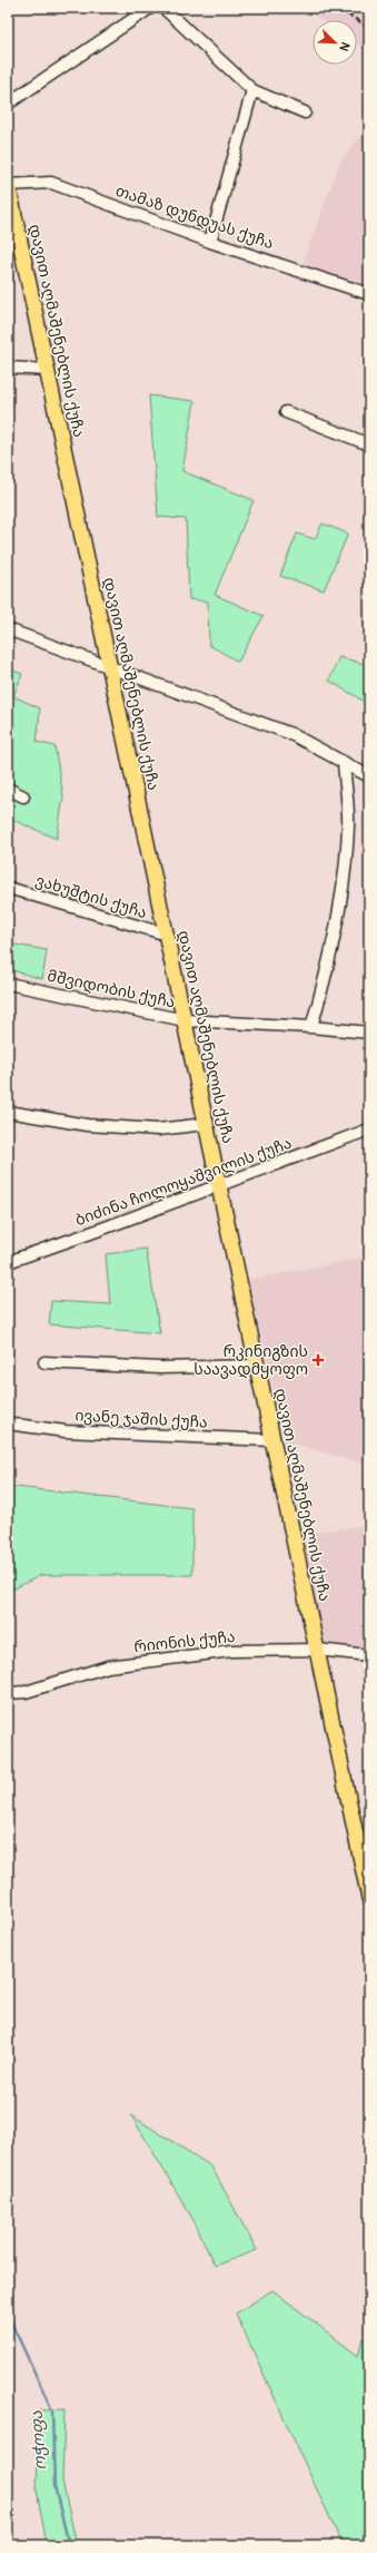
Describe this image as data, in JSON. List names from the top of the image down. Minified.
{"streets":{"main road":["დავით აღმაშენებლის ქუჩა"],"street":["თამაზ დუნდუას ქუჩა","ვახუშტის ქუჩა","მშვიდობის ქუჩა","ბიძინა ჩოლოყაშვილის ქუჩა","ივანე ჯაშის ქუჩა","რიონის ქუჩა"]},"crossings":[["თამაზ დუნდუას ქუჩა","დავით აღმაშენებლის ქუჩა"],["დავით აღმაშენებლის ქუჩა","ვახუშტის ქუჩა"],["დავით აღმაშენებლის ქუჩა","მშვიდობის ქუჩა"],["დავით აღმაშენებლის ქუჩა","ბიძინა ჩოლოყაშვილის ქუჩა"],["დავით აღმაშენებლის ქუჩა","ივანე ჯაშის ქუჩა"],["დავით აღმაშენებლის ქუჩა","რიონის ქუჩა"]],"water":["ოჭოფა"],"places":{"health":["რკინიგზის საავადმყოფო"]},"north":"bottom right"}
